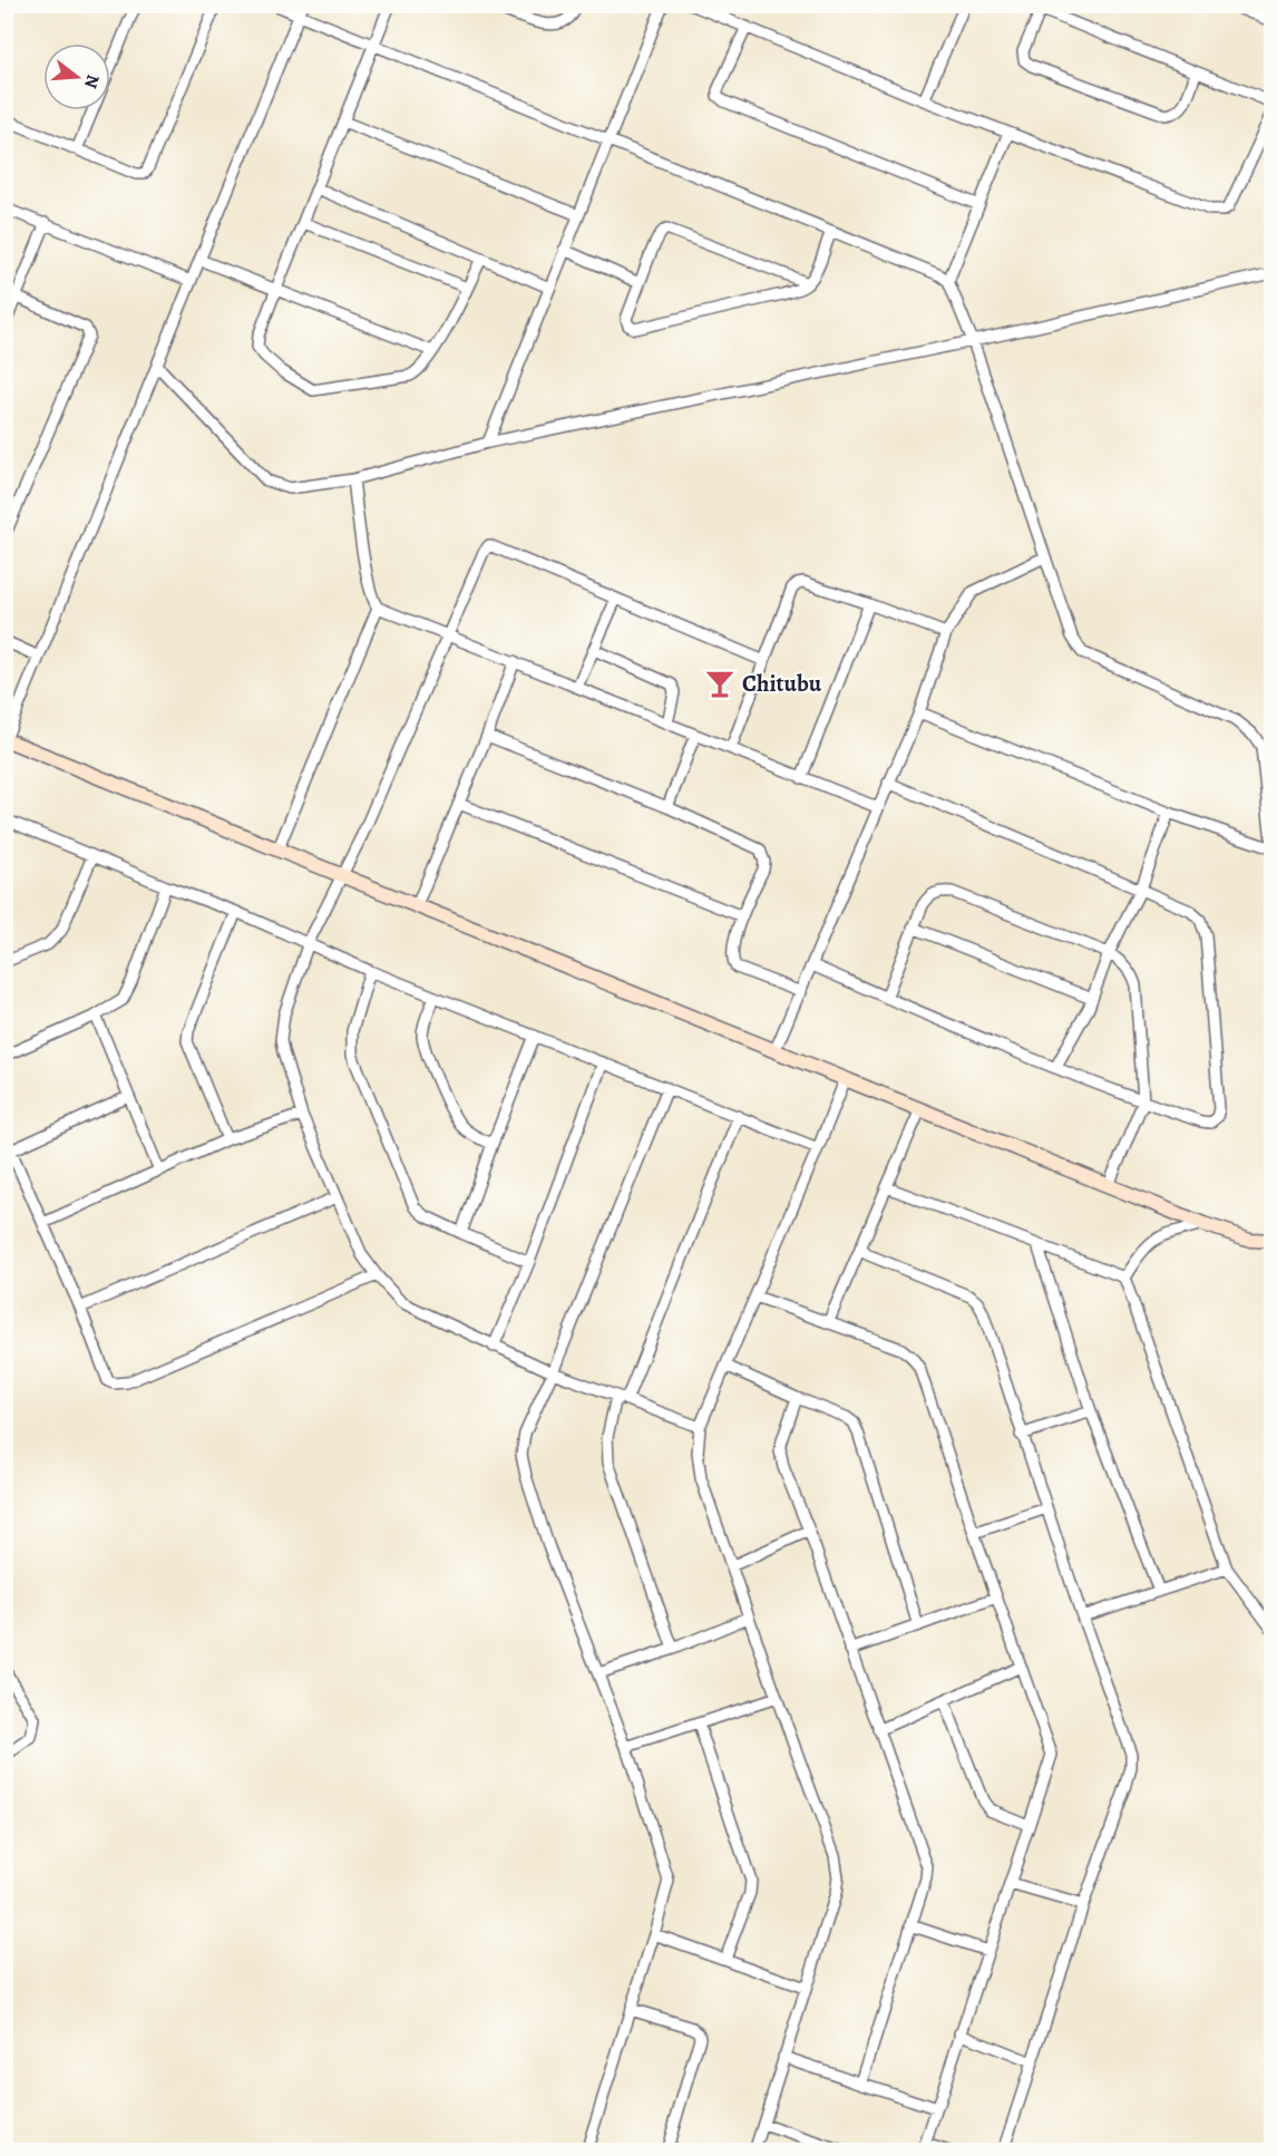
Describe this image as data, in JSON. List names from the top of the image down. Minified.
{"places":{"bar":["Chitubu"]},"north":"right"}
